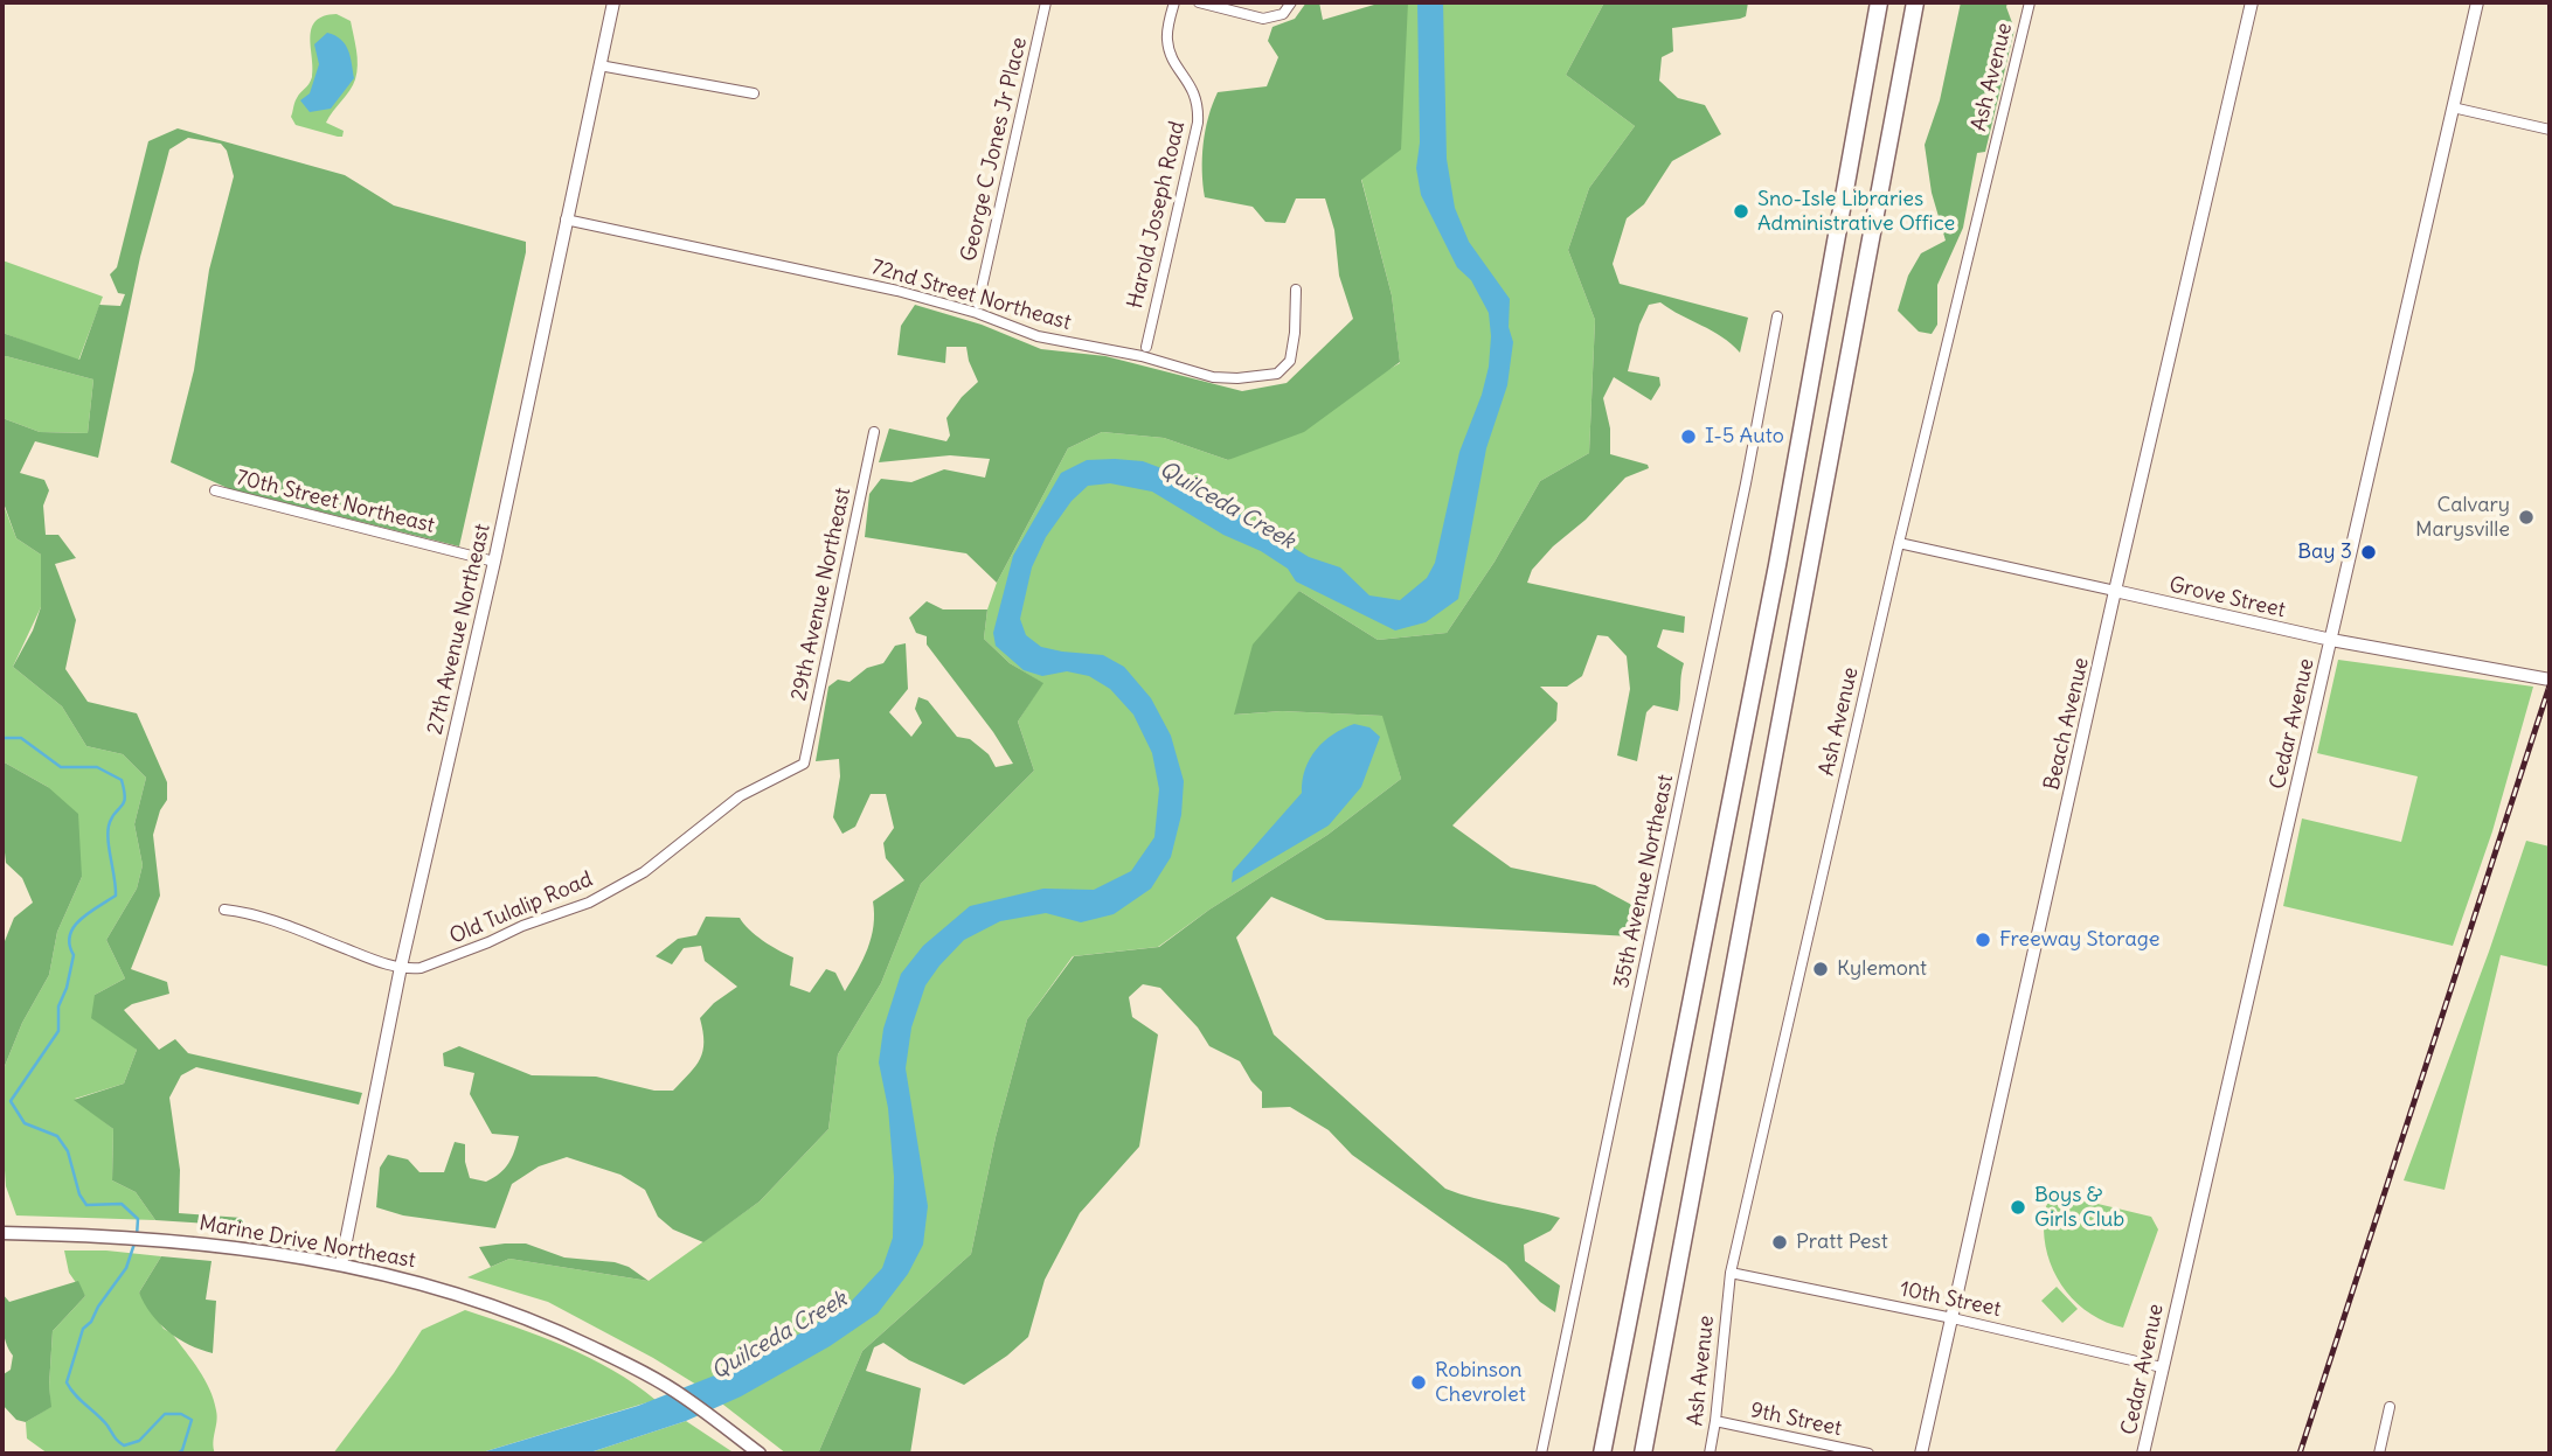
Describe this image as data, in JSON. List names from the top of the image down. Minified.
{"streets":{"main road":["Marine Drive Northeast"],"street":["Ash Avenue","George C Jones Jr Place","Harold Joseph Road","72nd Street Northeast","70th Street Northeast","29th Avenue Northeast","Grove Street","27th Avenue Northeast","Beach Avenue","Cedar Avenue","35th Avenue Northeast","Old Tulalip Road","10th Street","9th Street"]},"crossings":[["Ash Avenue","Grove Street"],["Ash Avenue","10th Street"],["Ash Avenue","9th Street"],["72nd Street Northeast","27th Avenue Northeast"],["70th Street Northeast","27th Avenue Northeast"],["29th Avenue Northeast","Old Tulalip Road"],["Grove Street","Beach Avenue"],["Grove Street","Cedar Avenue"],["27th Avenue Northeast","Old Tulalip Road"],["27th Avenue Northeast","Marine Drive Northeast"],["Beach Avenue","10th Street"],["Cedar Avenue","10th Street"]],"water":["Quilceda Creek"],"places":["Sno-Isle Libraries Administrative Office","I-5 Auto","Calvary Marysville","Bay 3","Freeway Storage","Kylemont","Boys & Girls Club","Pratt Pest","Robinson Chevrolet"]}
